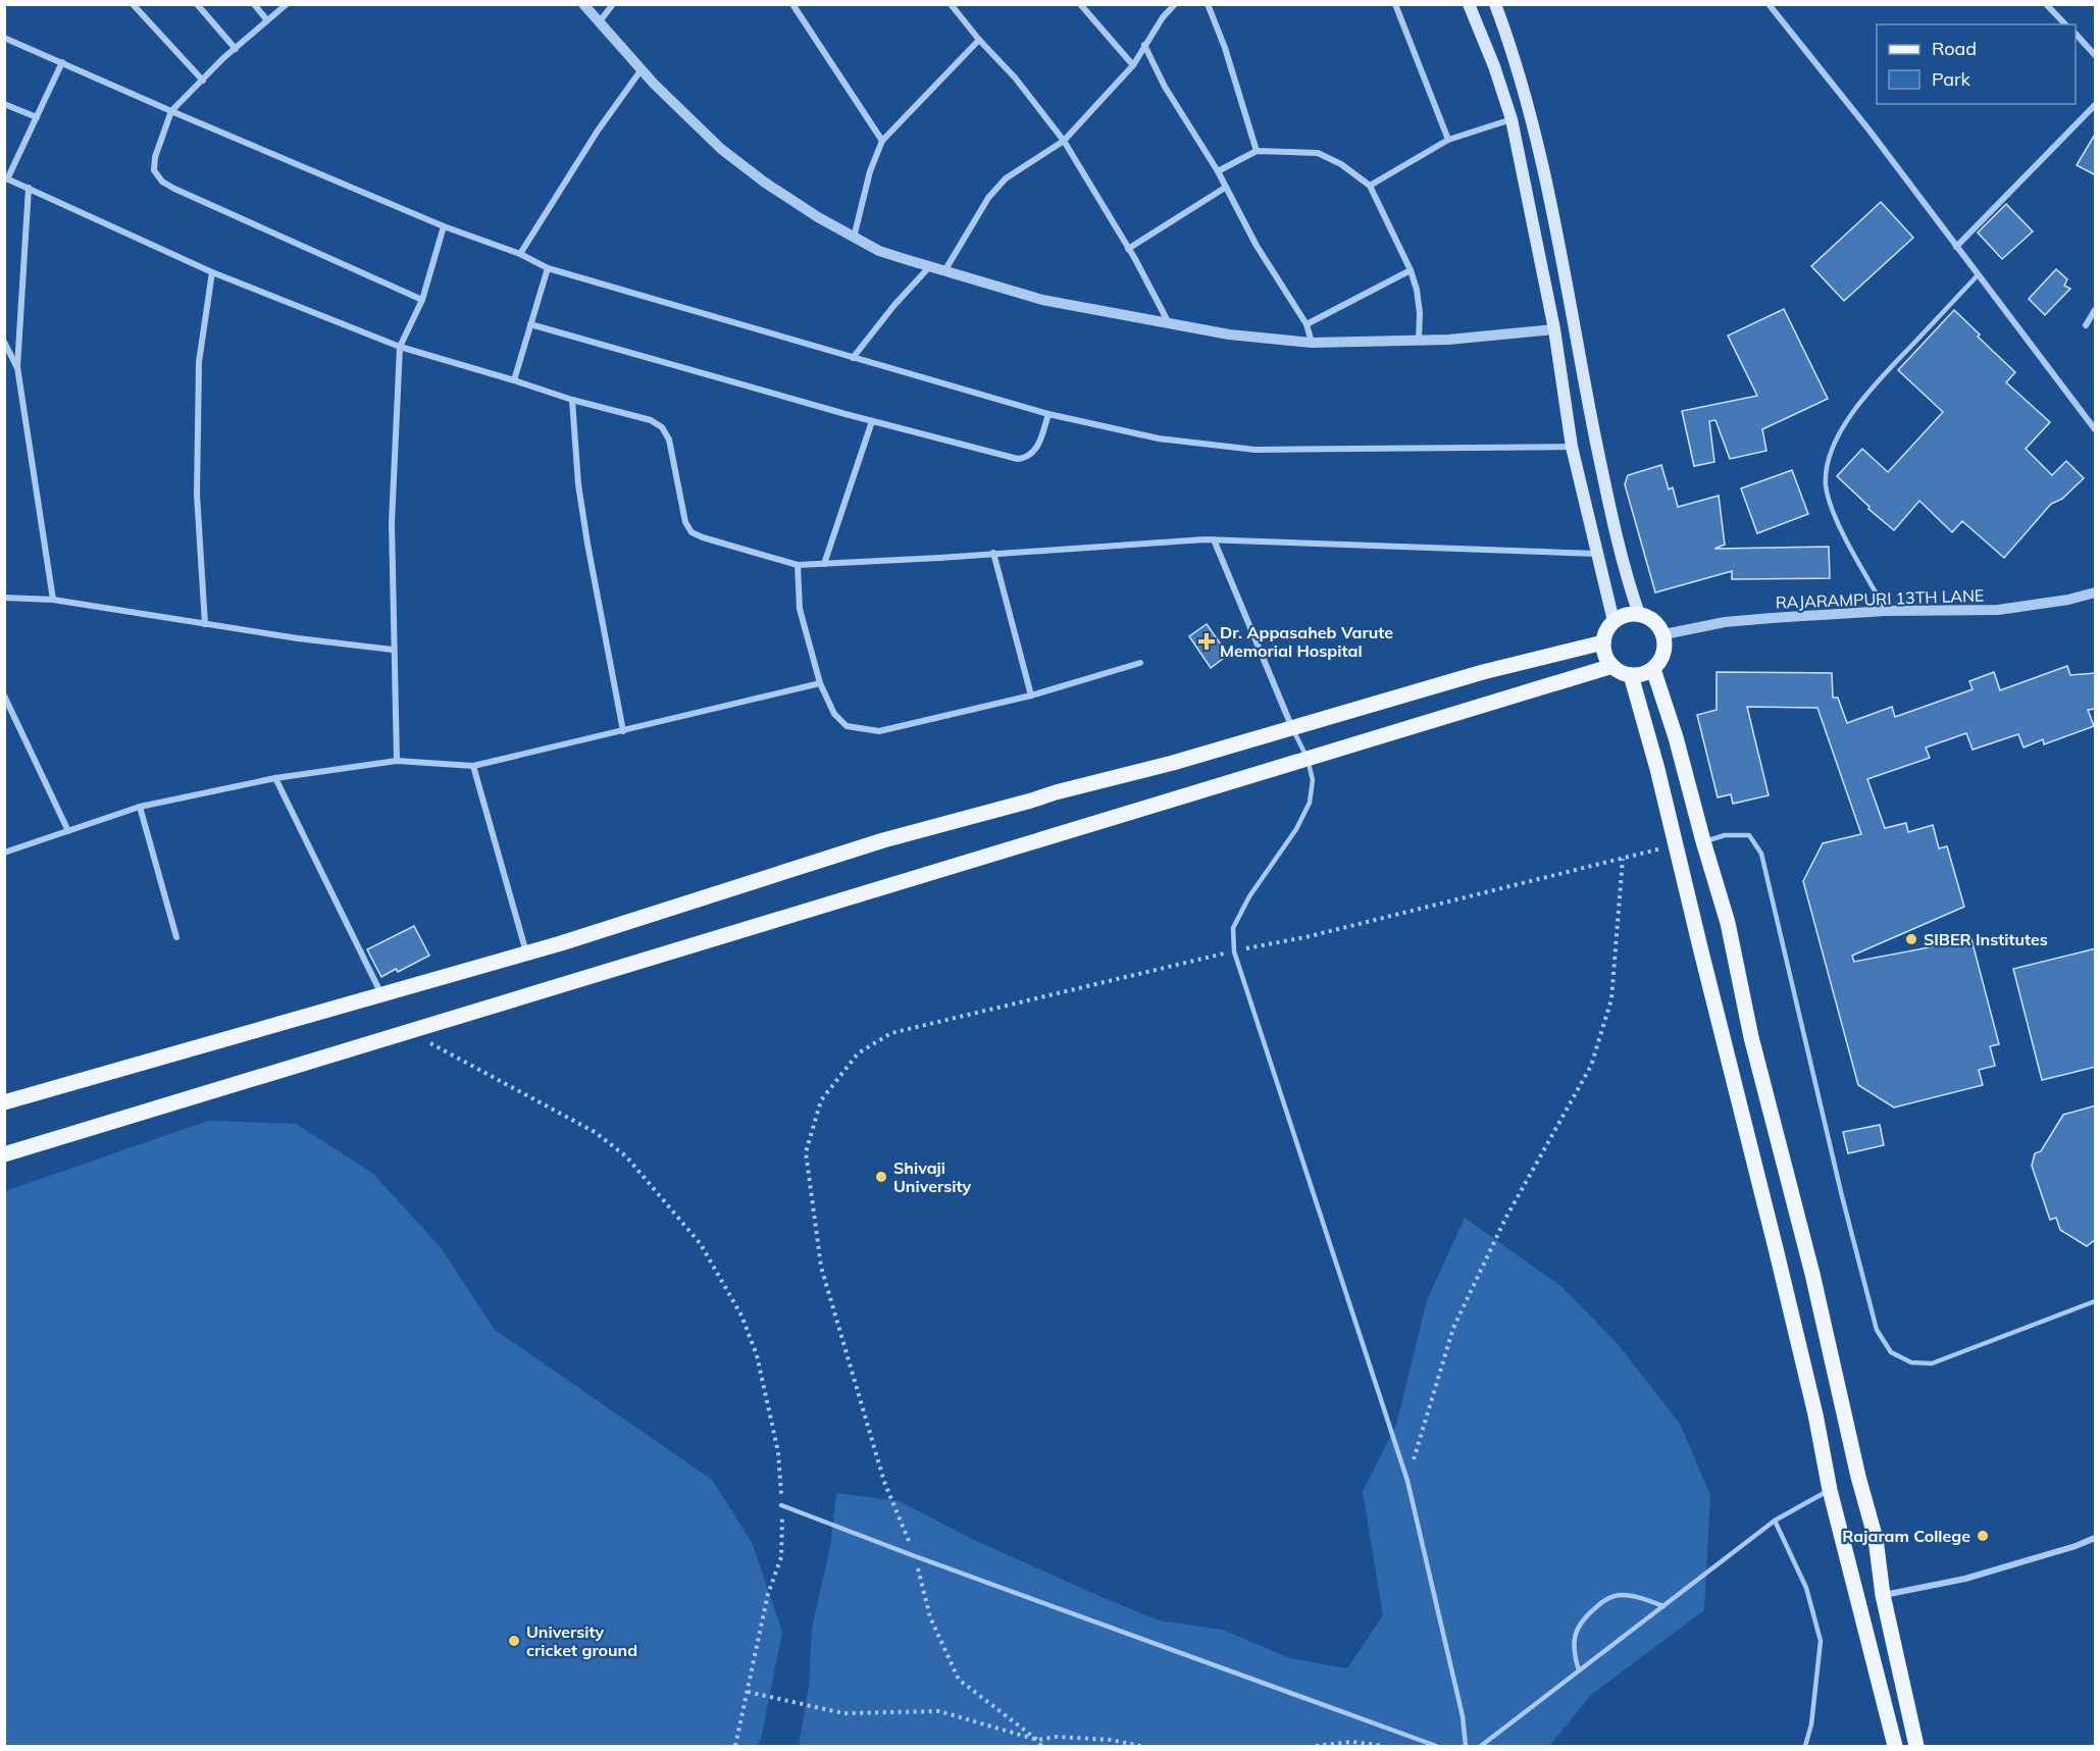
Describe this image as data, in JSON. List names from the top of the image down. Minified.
{"streets":{"street":["RAJARAMPURI 13TH LANE"]},"places":{"health":["Dr. Appasaheb Varute Memorial Hospital"],"other":["SIBER Institutes","Shivaji University","Rajaram College","University cricket ground"]},"legend":["Road","Park"]}
